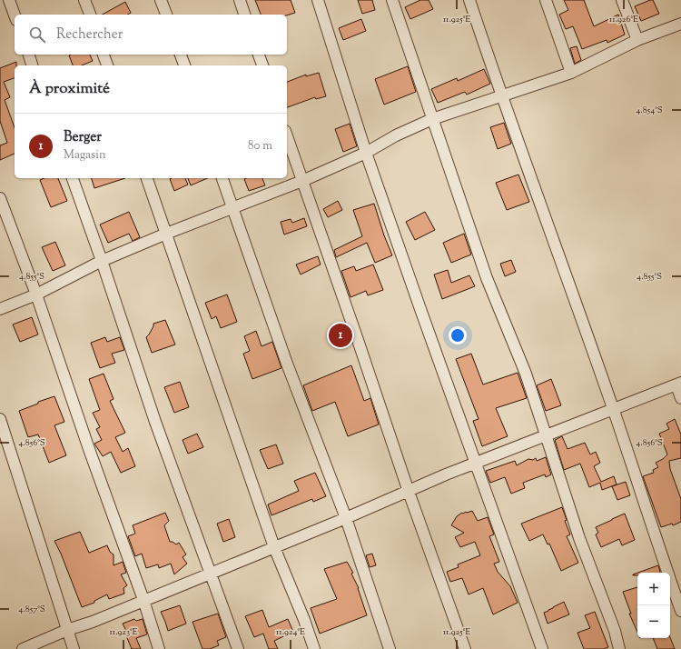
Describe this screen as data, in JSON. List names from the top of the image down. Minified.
{"page":{"search":"Rechercher","heading":"À proximité","list":[{"mark":"1","name":"Berger","note":"Magasin","value":"80 m"}],"pins":"1","map_buttons":["+","−"]},"coordinates":["11.925°E","11.926°E","4.854°S","4.855°S","4.856°S","4.857°S","11.923°E","11.924°E"]}
